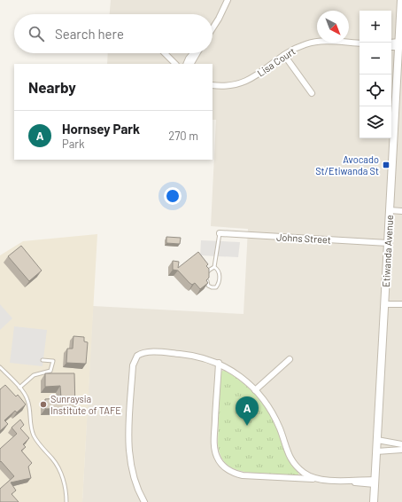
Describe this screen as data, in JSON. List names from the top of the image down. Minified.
{"streets":{"street":["Lisa Court","Johns Street","Etiwanda Avenue"]},"crossings":[["Johns Street","Etiwanda Avenue"]],"places":{"transit":["Avocado St/Etiwanda St"],"other":["Sunraysia Institute of TAFE"]},"north":"bottom right","page":{"map_buttons":["+","−"],"search":"Search here","heading":"Nearby","list":[{"mark":"A","name":"Hornsey Park","note":"Park","value":"270 m"}],"pins":"A"}}
